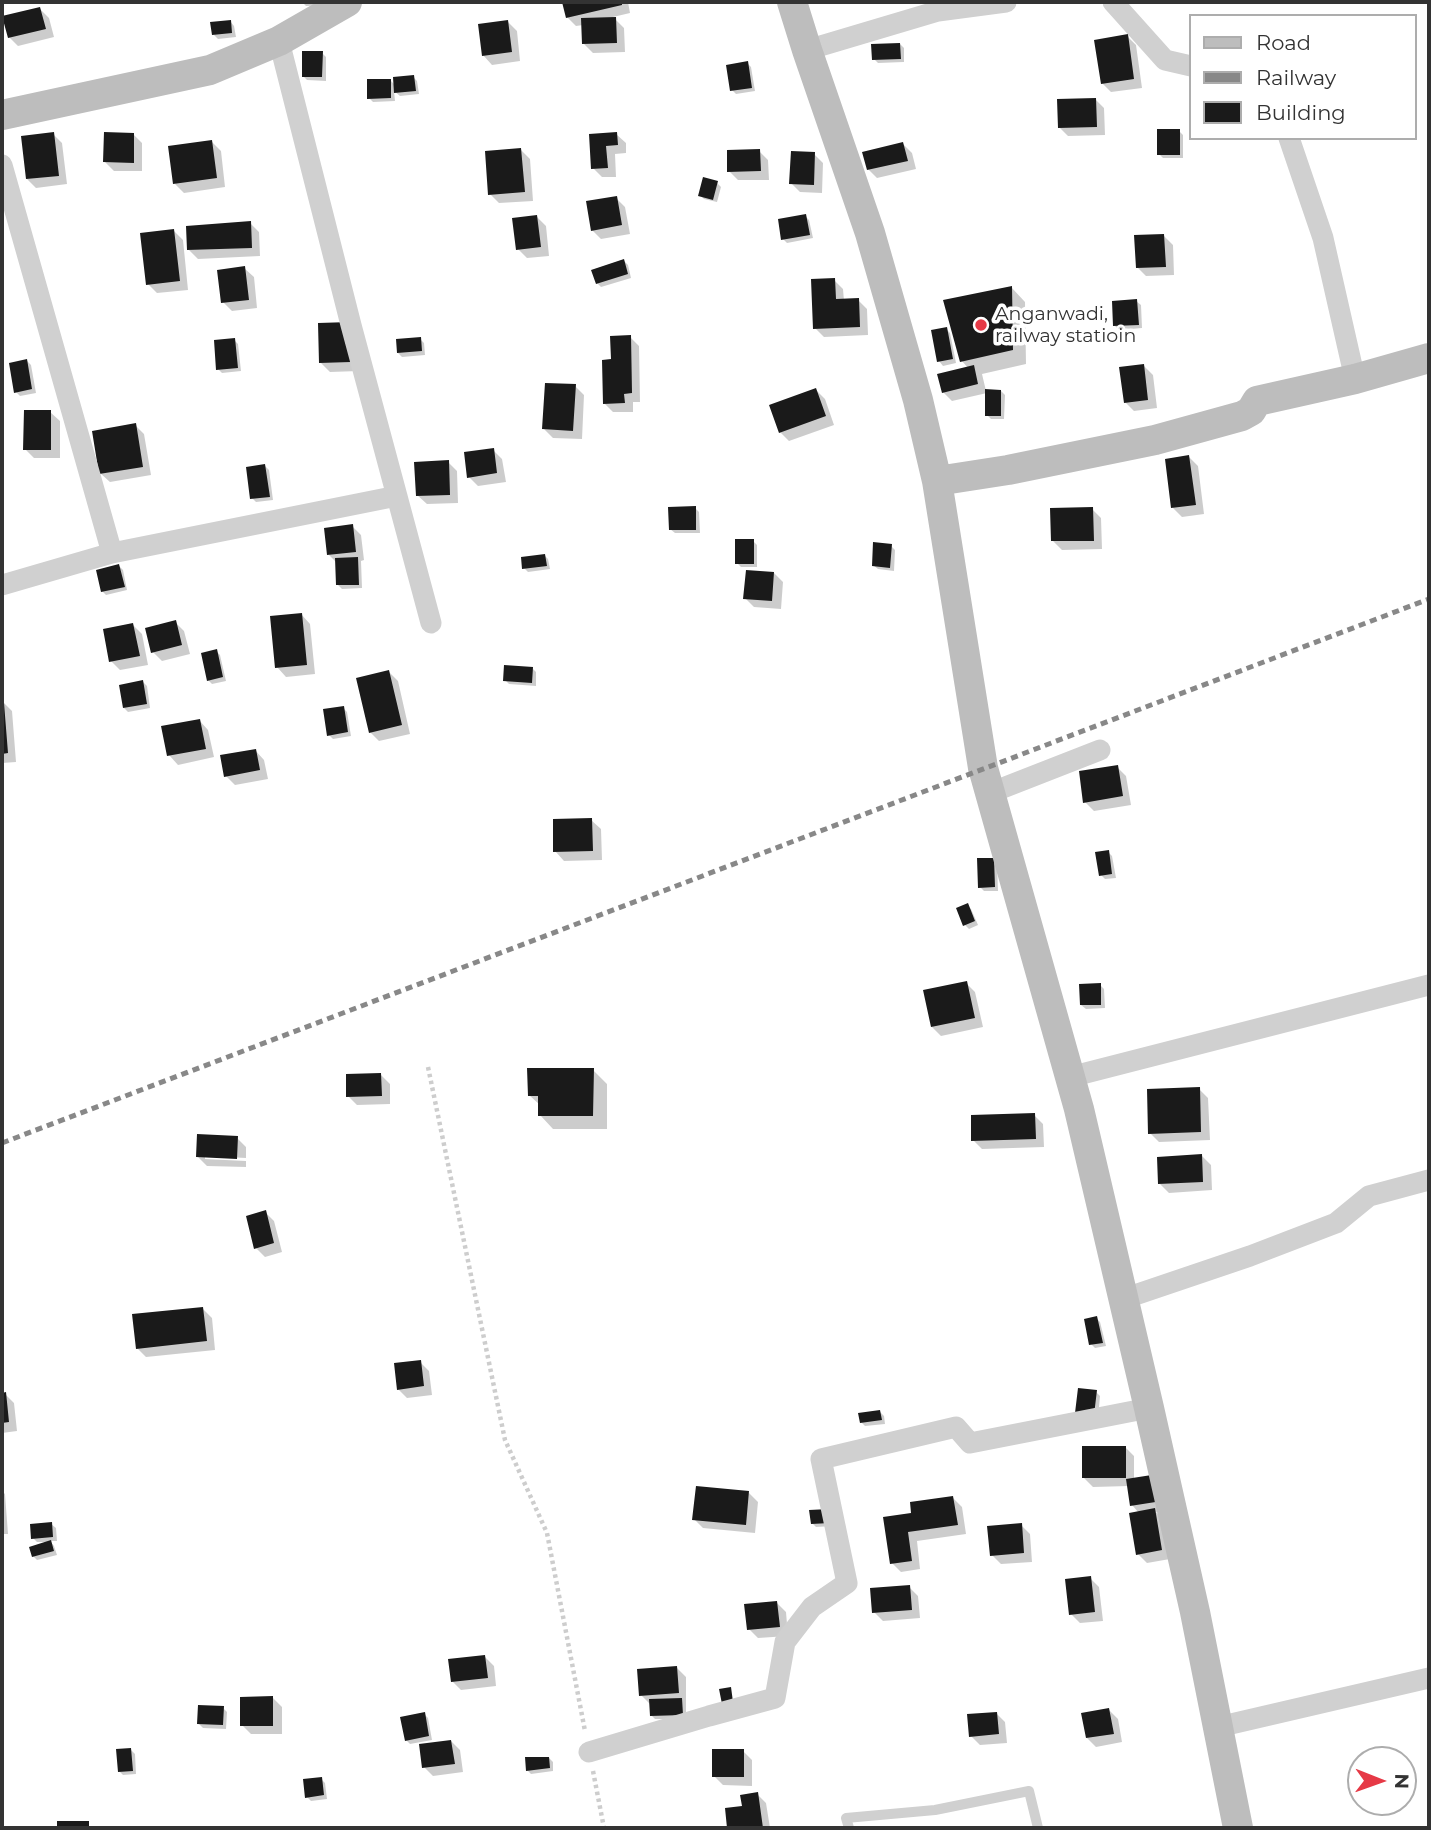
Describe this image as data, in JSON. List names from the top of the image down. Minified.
{"places":["Anganwadi, railway statioin"],"legend":["Road","Railway","Building"],"north":"right"}
